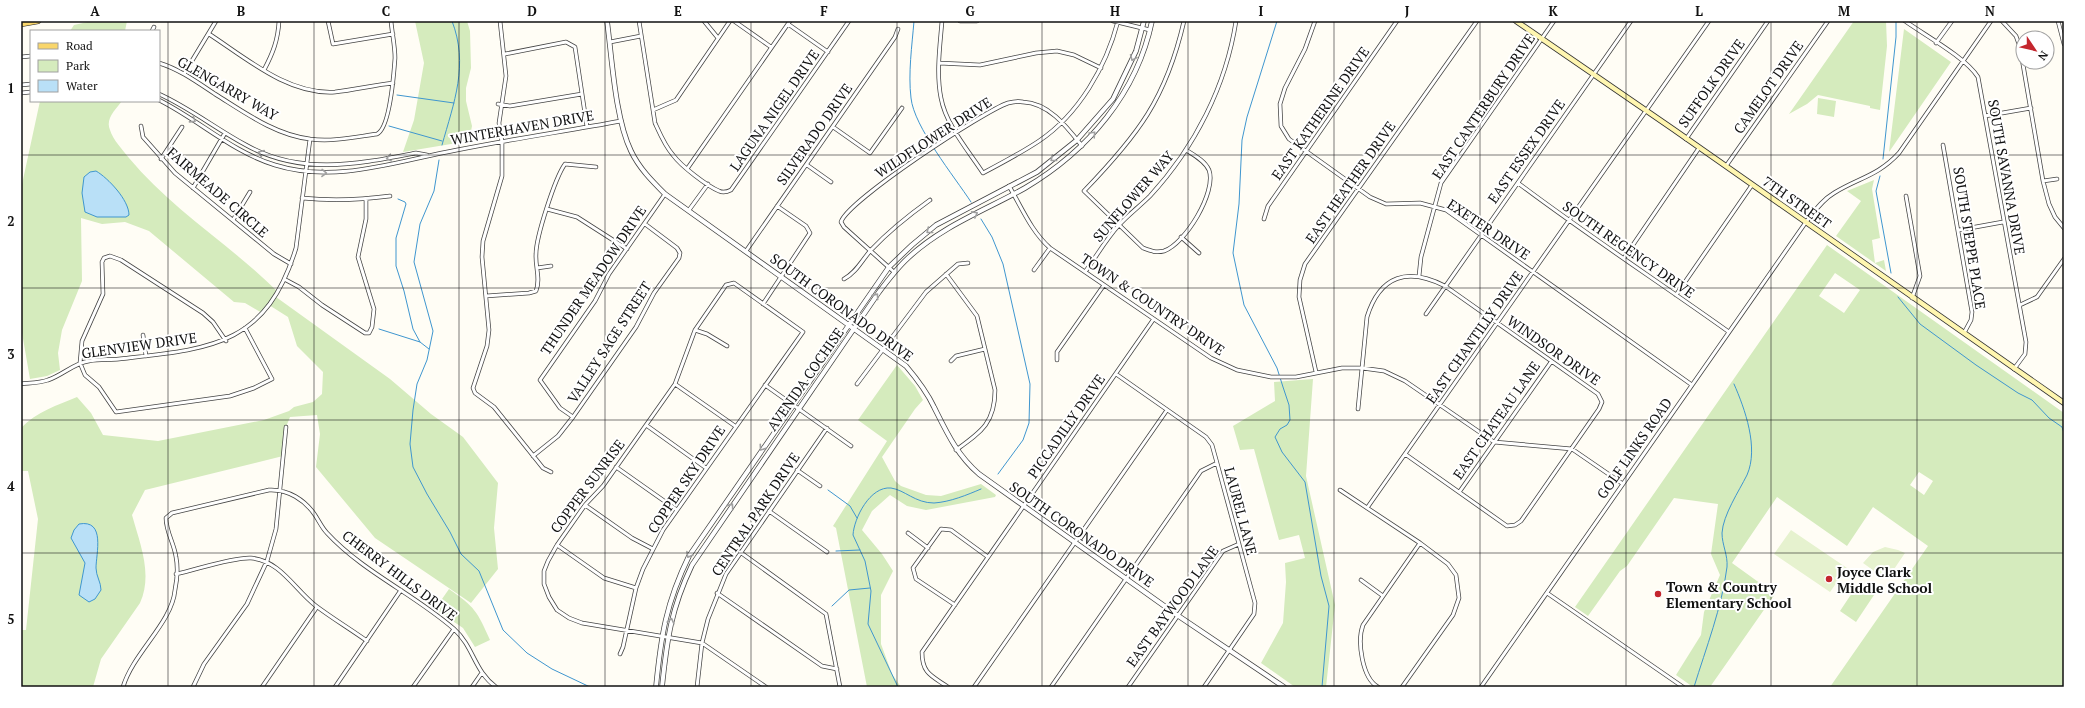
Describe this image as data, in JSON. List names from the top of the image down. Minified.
{"streets":{"main road":["7TH STREET"],"street":["SUFFOLK DRIVE","CAMELOT DRIVE","GLENGARRY WAY","EAST CANTERBURY DRIVE","LAGUNA NIGEL DRIVE","EAST KATHERINE DRIVE","WINTERHAVEN DRIVE","SILVERADO DRIVE","WILDFLOWER DRIVE","EAST ESSEX DRIVE","SOUTH SAVANNA DRIVE","EAST HEATHER DRIVE","FAIRMEADE CIRCLE","SUNFLOWER WAY","EXETER DRIVE","SOUTH STEPPE PLACE","SOUTH REGENCY DRIVE","THUNDER MEADOW DRIVE","TOWN & COUNTRY DRIVE","SOUTH CORONADO DRIVE","EAST CHANTILLY DRIVE","VALLEY SAGE STREET","GLENVIEW DRIVE","WINDSOR DRIVE","AVENIDA COCHISE","EAST CHATEAU LANE","PICCADILLY DRIVE","GOLF LINKS ROAD","COPPER SKY DRIVE","COPPER SUNRISE","LAUREL LANE","CENTRAL PARK DRIVE","CHERRY HILLS DRIVE","EAST BAYWOOD LANE"]},"crossings":[["SUFFOLK DRIVE","7TH STREET"],["CAMELOT DRIVE","7TH STREET"],["GLENGARRY WAY","GLENVIEW DRIVE"],["EAST CANTERBURY DRIVE","7TH STREET"],["EAST CANTERBURY DRIVE","EXETER DRIVE"],["EAST CANTERBURY DRIVE","WINDSOR DRIVE"],["EAST KATHERINE DRIVE","EXETER DRIVE"],["WINTERHAVEN DRIVE","SOUTH CORONADO DRIVE"],["WINTERHAVEN DRIVE","GLENVIEW DRIVE"],["SILVERADO DRIVE","SOUTH CORONADO DRIVE"],["WILDFLOWER DRIVE","AVENIDA COCHISE"],["EAST ESSEX DRIVE","7TH STREET"],["EAST ESSEX DRIVE","EXETER DRIVE"],["EAST ESSEX DRIVE","SOUTH REGENCY DRIVE"],["EAST ESSEX DRIVE","WINDSOR DRIVE"],["SOUTH SAVANNA DRIVE","7TH STREET"],["SOUTH SAVANNA DRIVE","GOLF LINKS ROAD"],["EAST HEATHER DRIVE","EXETER DRIVE"],["EAST HEATHER DRIVE","TOWN & COUNTRY DRIVE"],["FAIRMEADE CIRCLE","GLENVIEW DRIVE"],["SUNFLOWER WAY","TOWN & COUNTRY DRIVE"],["7TH STREET","SOUTH STEPPE PLACE"],["7TH STREET","EAST CHANTILLY DRIVE"],["7TH STREET","GOLF LINKS ROAD"],["EXETER DRIVE","EAST CHANTILLY DRIVE"],["EXETER DRIVE","GOLF LINKS ROAD"],["SOUTH REGENCY DRIVE","EAST CHANTILLY DRIVE"],["SOUTH REGENCY DRIVE","GOLF LINKS ROAD"],["THUNDER MEADOW DRIVE","SOUTH CORONADO DRIVE"],["THUNDER MEADOW DRIVE","VALLEY SAGE STREET"],["TOWN & COUNTRY DRIVE","EAST CHANTILLY DRIVE"],["TOWN & COUNTRY DRIVE","WINDSOR DRIVE"],["TOWN & COUNTRY DRIVE","AVENIDA COCHISE"],["TOWN & COUNTRY DRIVE","EAST CHATEAU LANE"],["TOWN & COUNTRY DRIVE","PICCADILLY DRIVE"],["TOWN & COUNTRY DRIVE","GOLF LINKS ROAD"],["SOUTH CORONADO DRIVE","AVENIDA COCHISE"],["SOUTH CORONADO DRIVE","PICCADILLY DRIVE"],["SOUTH CORONADO DRIVE","LAUREL LANE"],["SOUTH CORONADO DRIVE","EAST BAYWOOD LANE"],["EAST CHANTILLY DRIVE","WINDSOR DRIVE"],["WINDSOR DRIVE","EAST CHATEAU LANE"],["AVENIDA COCHISE","COPPER SUNRISE"],["PICCADILLY DRIVE","LAUREL LANE"],["COPPER SKY DRIVE","COPPER SUNRISE"],["COPPER SUNRISE","CENTRAL PARK DRIVE"],["LAUREL LANE","EAST BAYWOOD LANE"]],"places":["Joyce Clark Middle School","Town & Country Elementary School"],"legend":["Road","Park","Water"],"north":"bottom right","grid":{"columns":["A","B","C","D","E","F","G","H","I","J","K","L","M","N"],"rows":["1","2","3","4","5"]}}
